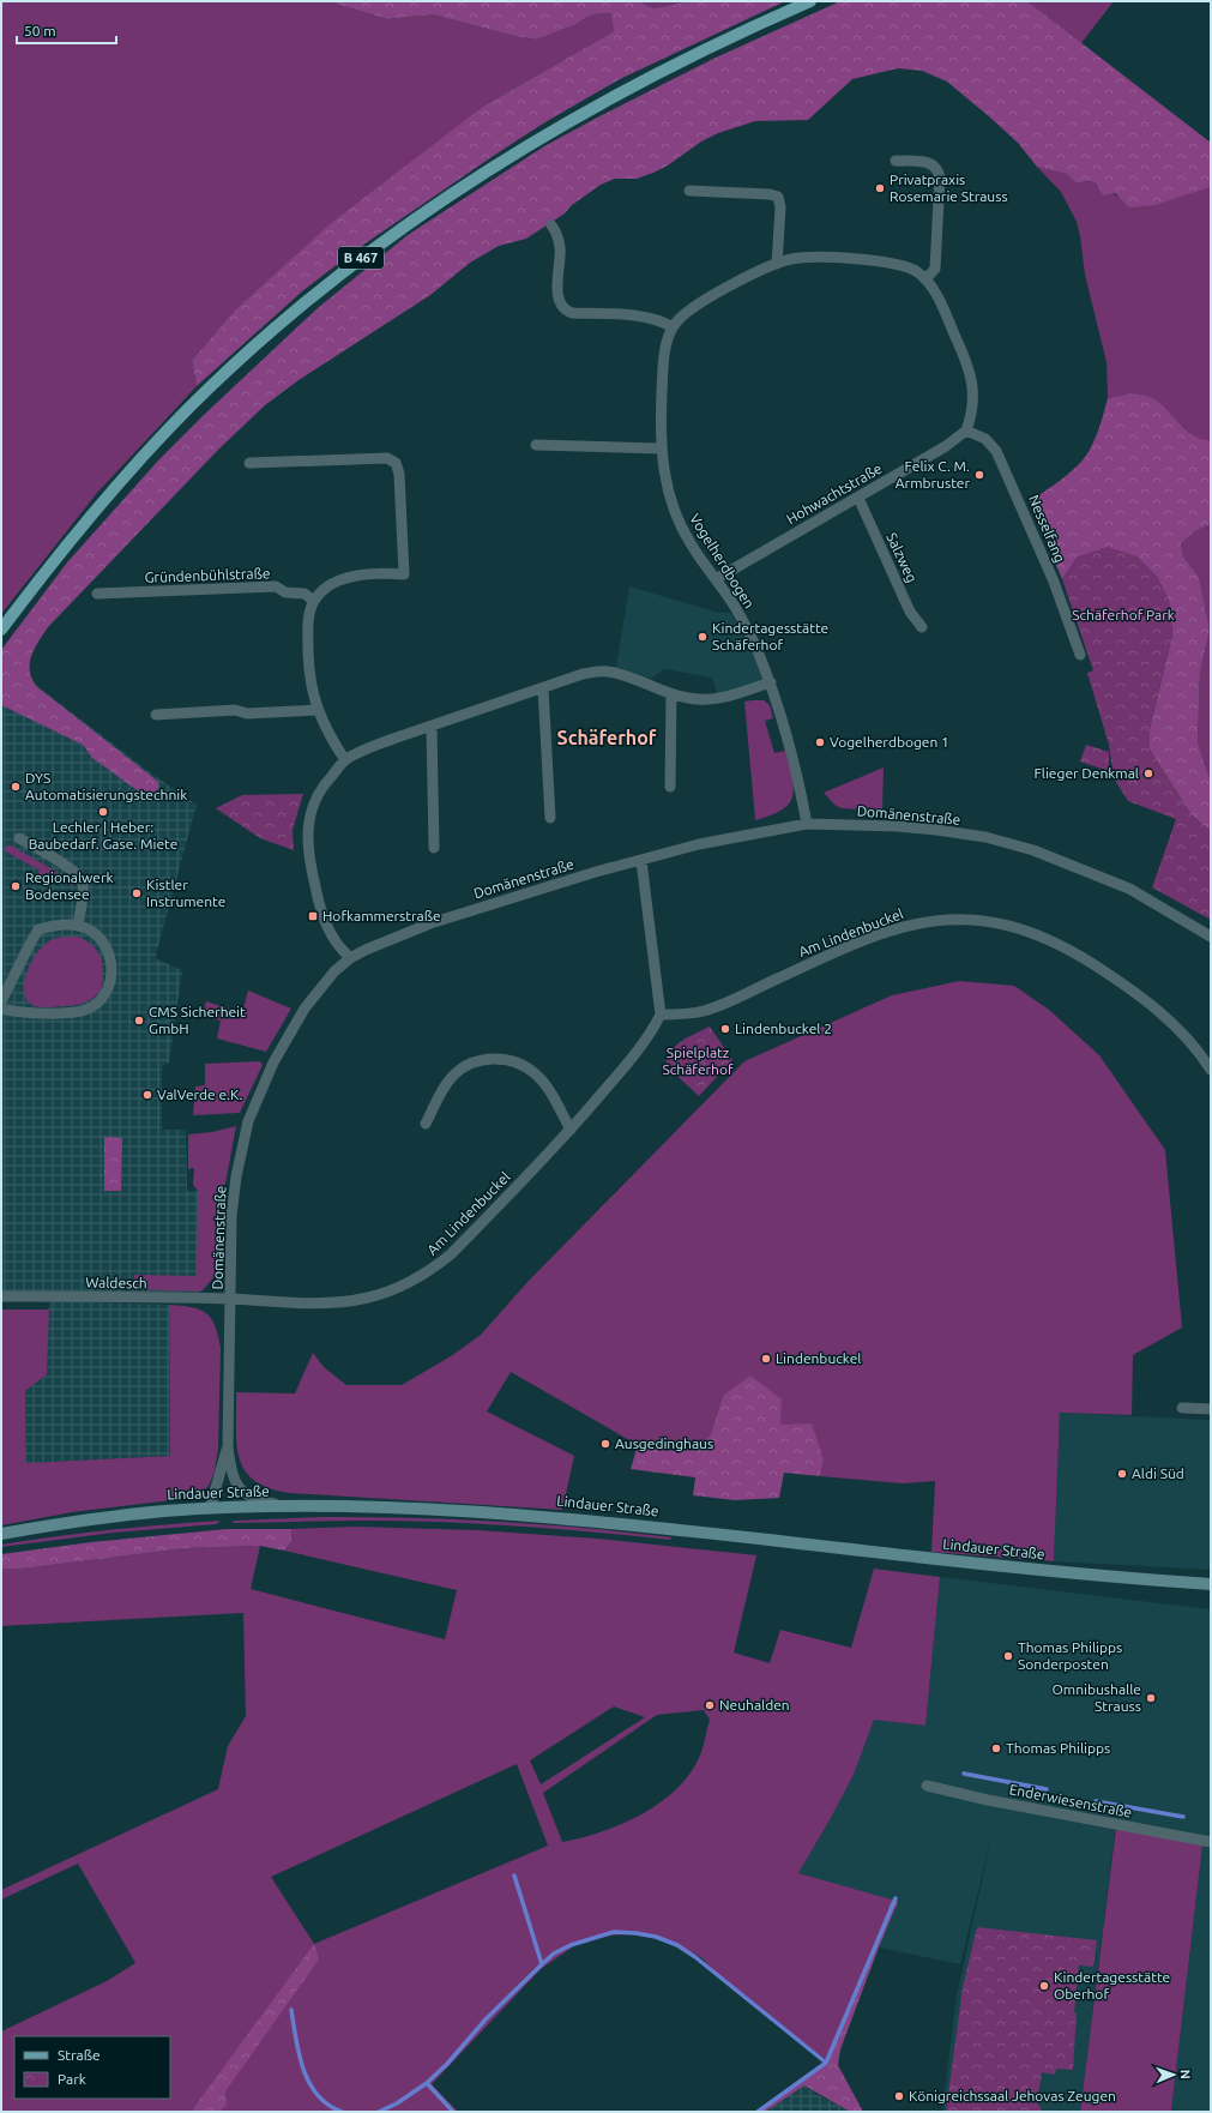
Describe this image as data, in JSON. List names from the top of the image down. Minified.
{"streets":{"main road":["B 467","Lindauer Straße"],"street":["Hohwachtstraße","Nesselfang","Salzweg","Vogelherdbogen","Gründenbühlstraße","Domänenstraße","Am Lindenbuckel","Waldesch","Enderwiesenstraße"]},"crossings":[["Hohwachtstraße","Nesselfang"],["Hohwachtstraße","Salzweg"],["Hohwachtstraße","Vogelherdbogen"],["Vogelherdbogen","Domänenstraße"],["Domänenstraße","Am Lindenbuckel"],["Domänenstraße","Waldesch"],["Domänenstraße","Lindauer Straße"],["Am Lindenbuckel","Waldesch"]],"districts":["Schäferhof"],"parks":["Schäferhof Park","Spielplatz Schäferhof"],"places":{"other":["Privatpraxis Rosemarie Strauss","Felix C. M. Armbruster","Kindertagesstätte Schäferhof","Vogelherdbogen 1","Flieger Denkmal","DYS Automatisierungstechnik","Lechler | Heber: Baubedarf. Gase. Miete","Regionalwerk Bodensee","Kistler Instrumente","CMS Sicherheit GmbH","Lindenbuckel 2","ValVerde e.K.","Lindenbuckel","Ausgedinghaus","Aldi Süd","Thomas Philipps Sonderposten","Omnibushalle Strauss","Neuhalden","Thomas Philipps","Kindertagesstätte Oberhof","Königreichssaal Jehovas Zeugen"],"transit":["Hofkammerstraße"]},"legend":["Straße","Park"],"scale_bar":"50 m","north":"right"}
